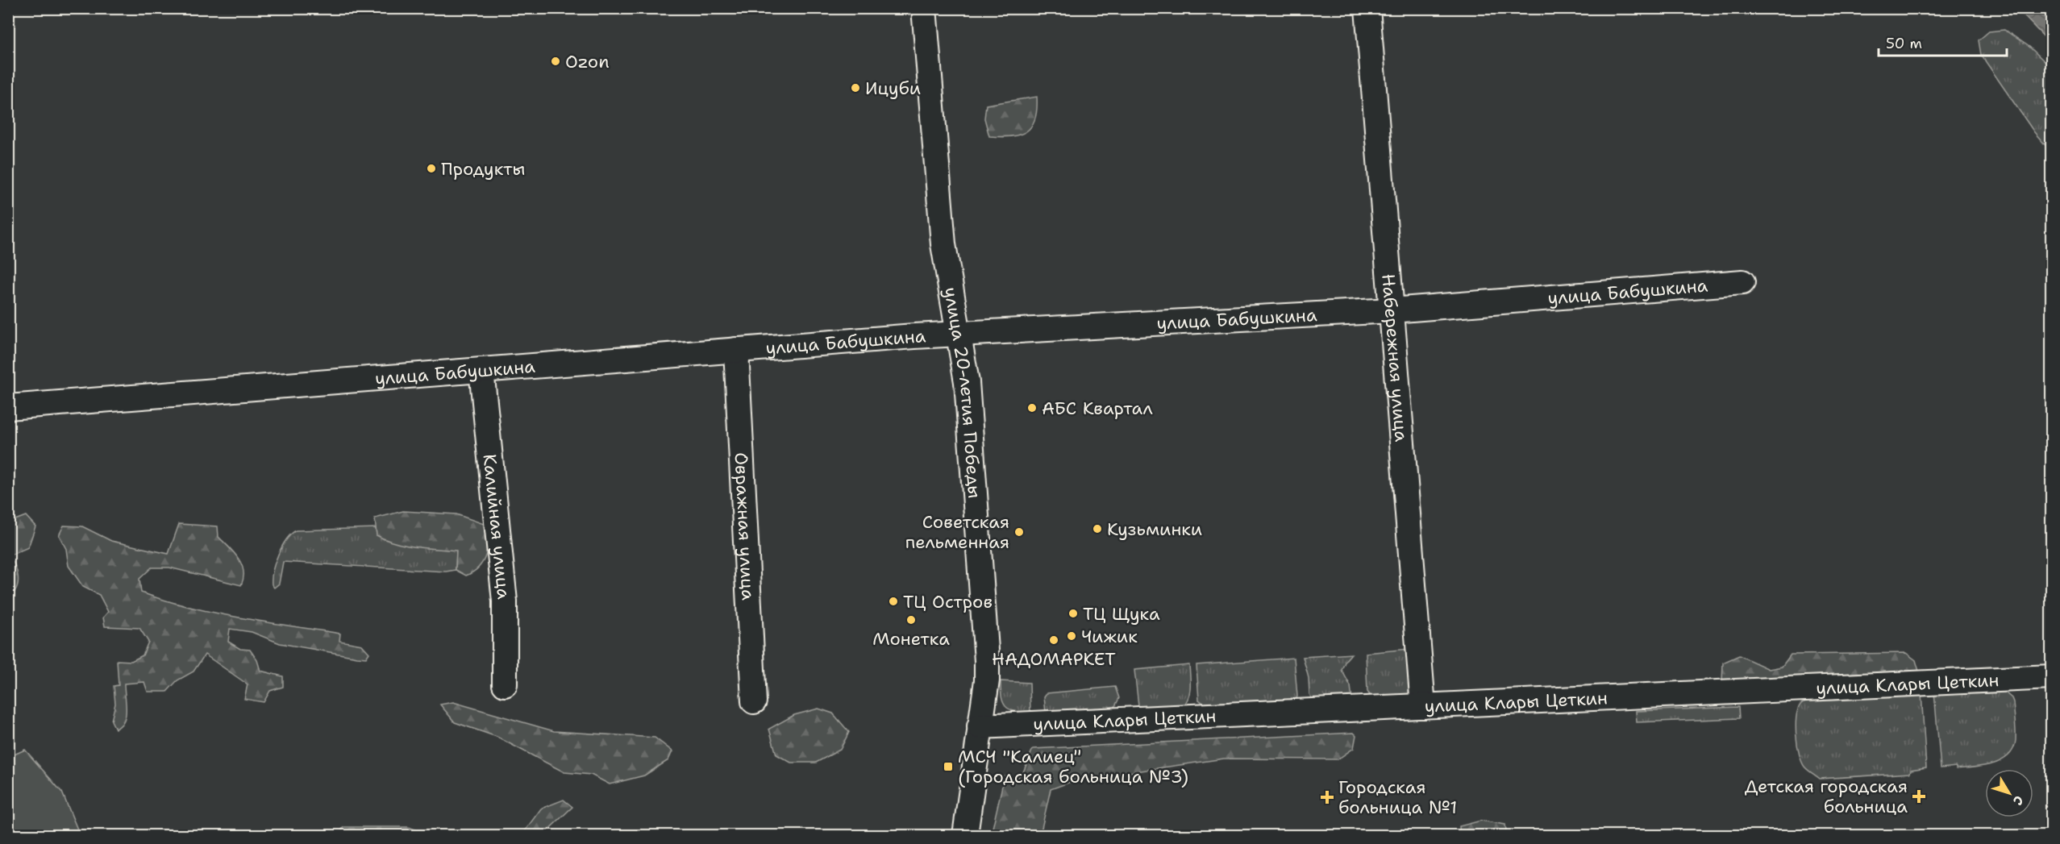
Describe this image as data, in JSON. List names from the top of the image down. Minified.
{"streets":{"street":["улица Бабушкина","Набережная улица","улица 20-летия Победы","Овражная улица","Калийная улица","улица Клары Цеткин"]},"crossings":[["улица Бабушкина","Набережная улица"],["улица Бабушкина","улица 20-летия Победы"],["улица Бабушкина","Овражная улица"],["улица Бабушкина","Калийная улица"],["Набережная улица","улица Клары Цеткин"],["улица 20-летия Победы","улица Клары Цеткин"]],"places":{"other":["Ozon","Ицуби","Продукты","АБС Квартал","Кузьминки","Советская пельменная","ТЦ Остров","ТЦ Щука","Монетка","Чижик","НАДОМАРКЕТ"],"transit":["МСЧ \"Калиец\" (Городская больница №3)"],"health":["Детская городская больница","Городская больница №1"]},"scale_bar":"50 m","north":"bottom right"}
